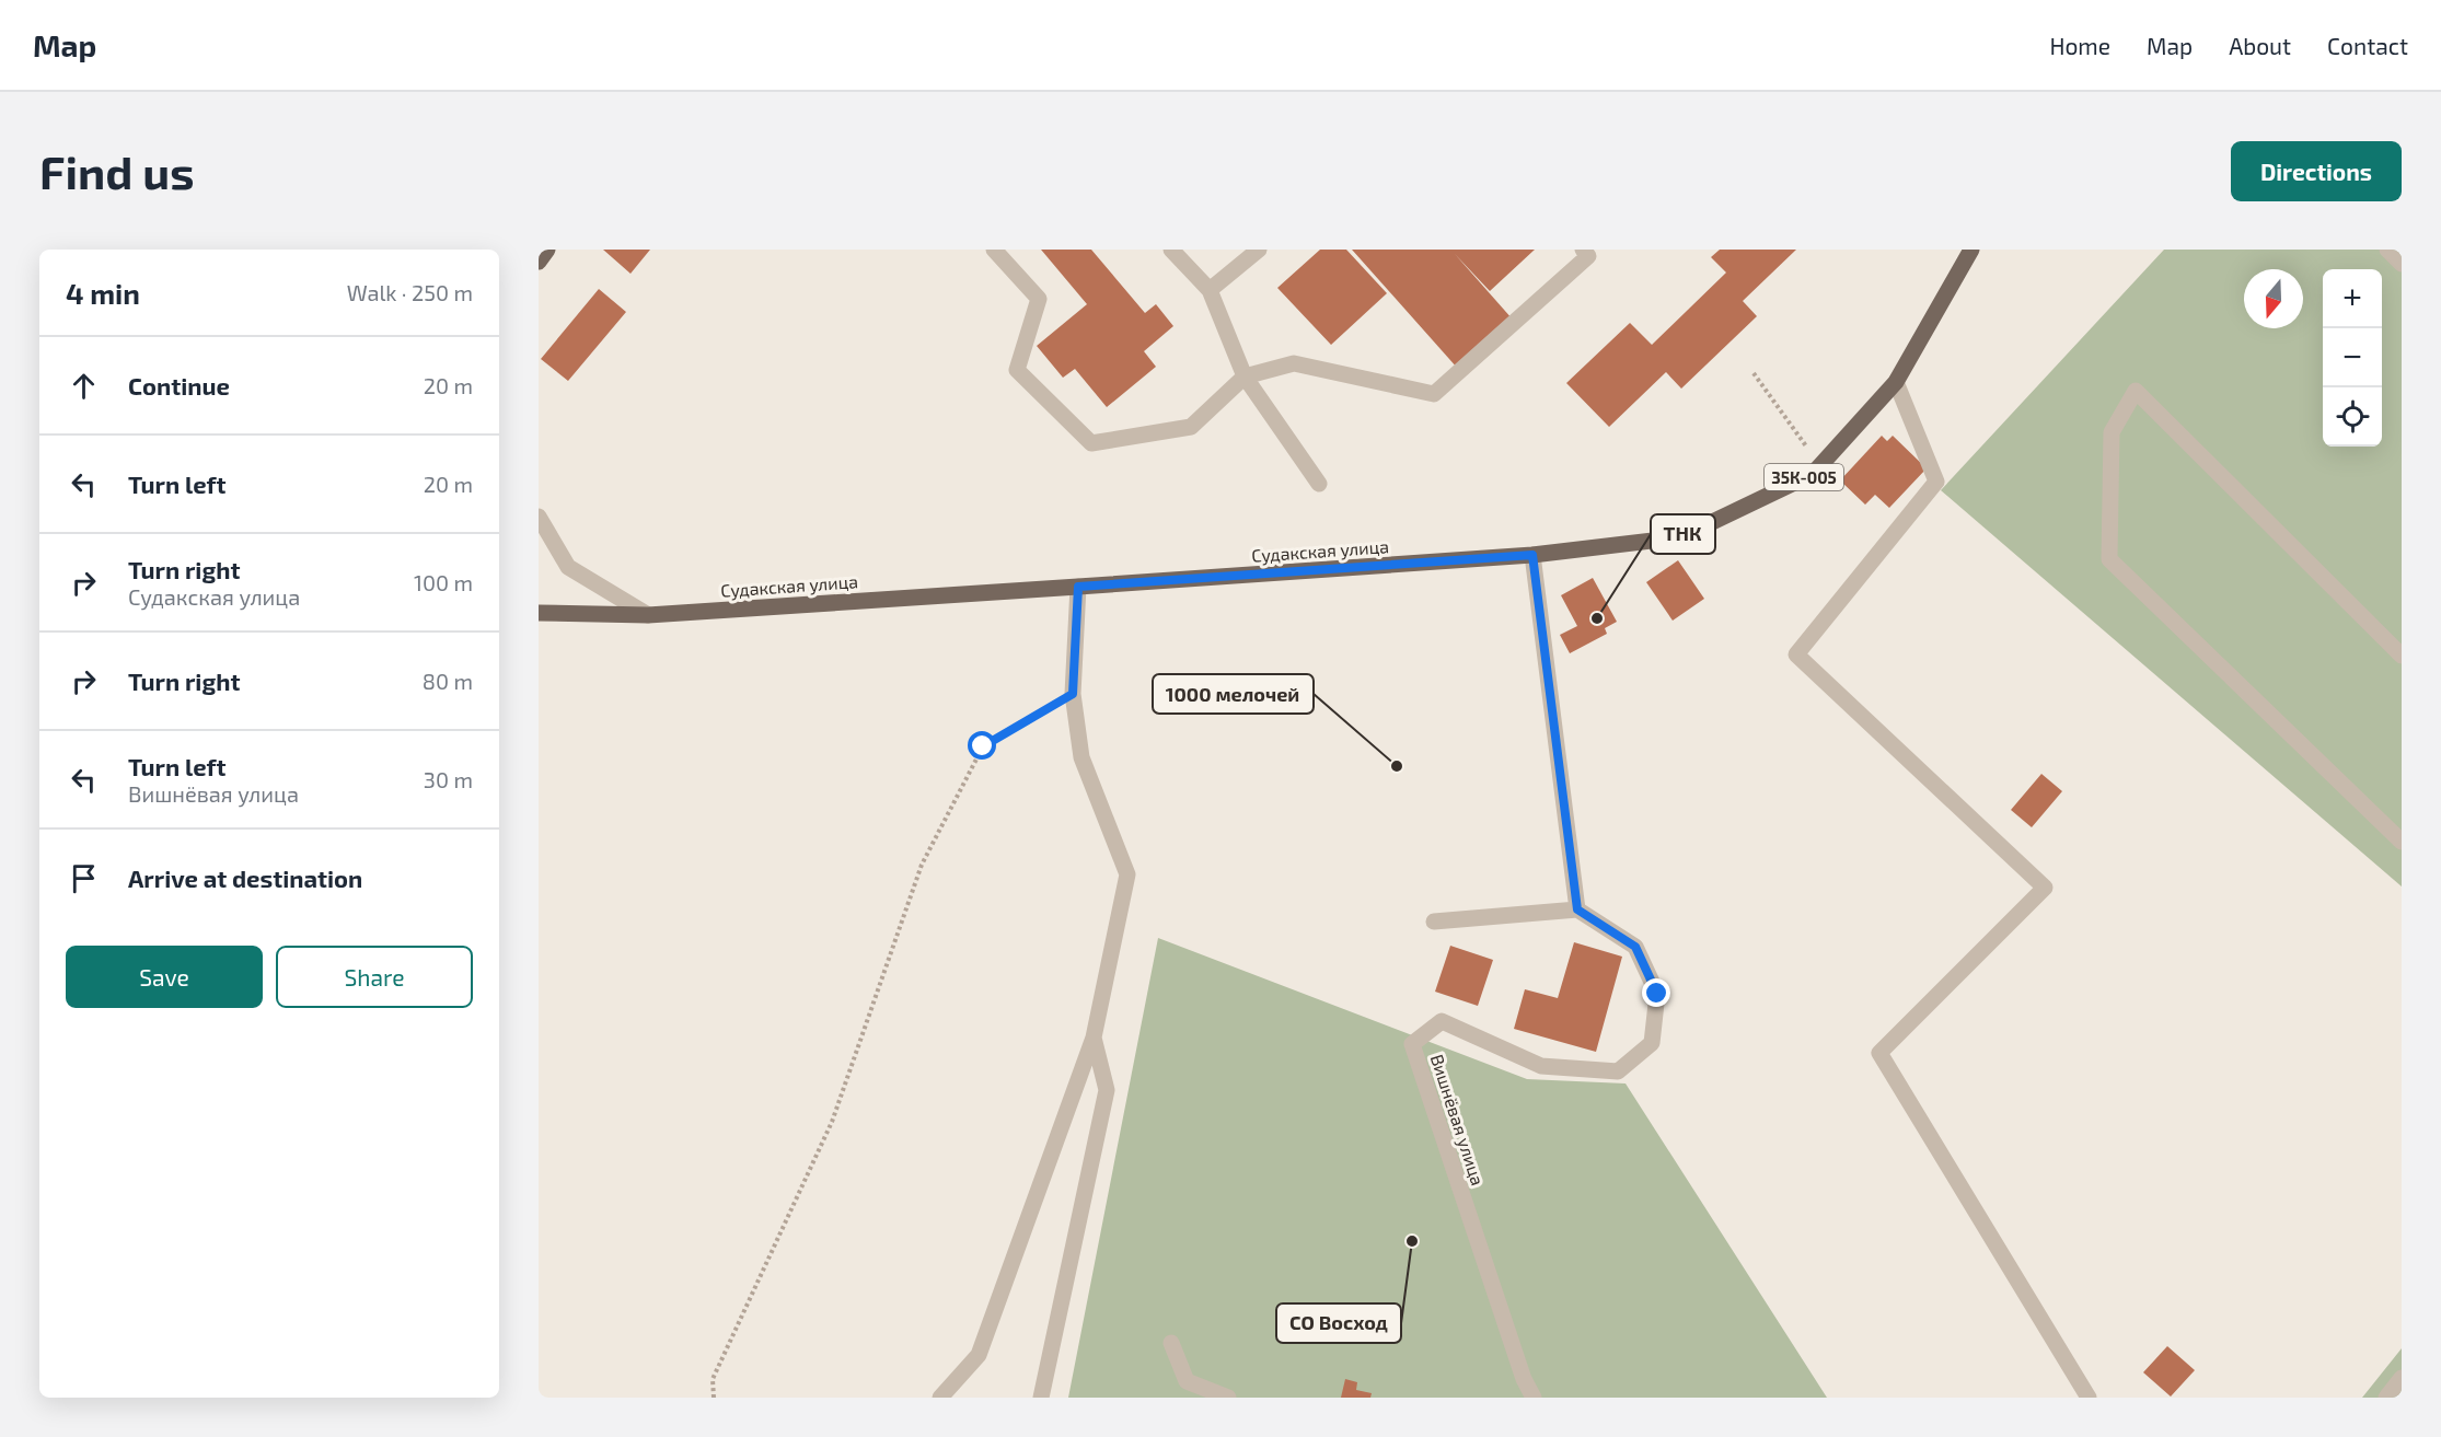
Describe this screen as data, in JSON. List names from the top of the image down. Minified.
{"streets":{"main road":["35К-005","Судакская улица"],"street":["Вишнёвая улица"]},"places":["ТНК","1000 мелочей","СО Восход"],"north":"bottom","page":{"header":"Map","nav":["Home","Map","About","Contact"],"buttons":["Directions",["Save","Share"]],"title":"Find us","heading":["4 min","Walk · 250 m"],"map_buttons":["+","−"],"list":[["Continue","20 m"],["Turn left","20 m"],["Turn right","Судакская улица","100 m"],["Turn right","80 m"],["Turn left","Вишнёвая улица","30 m"],"Arrive at destination"]}}
